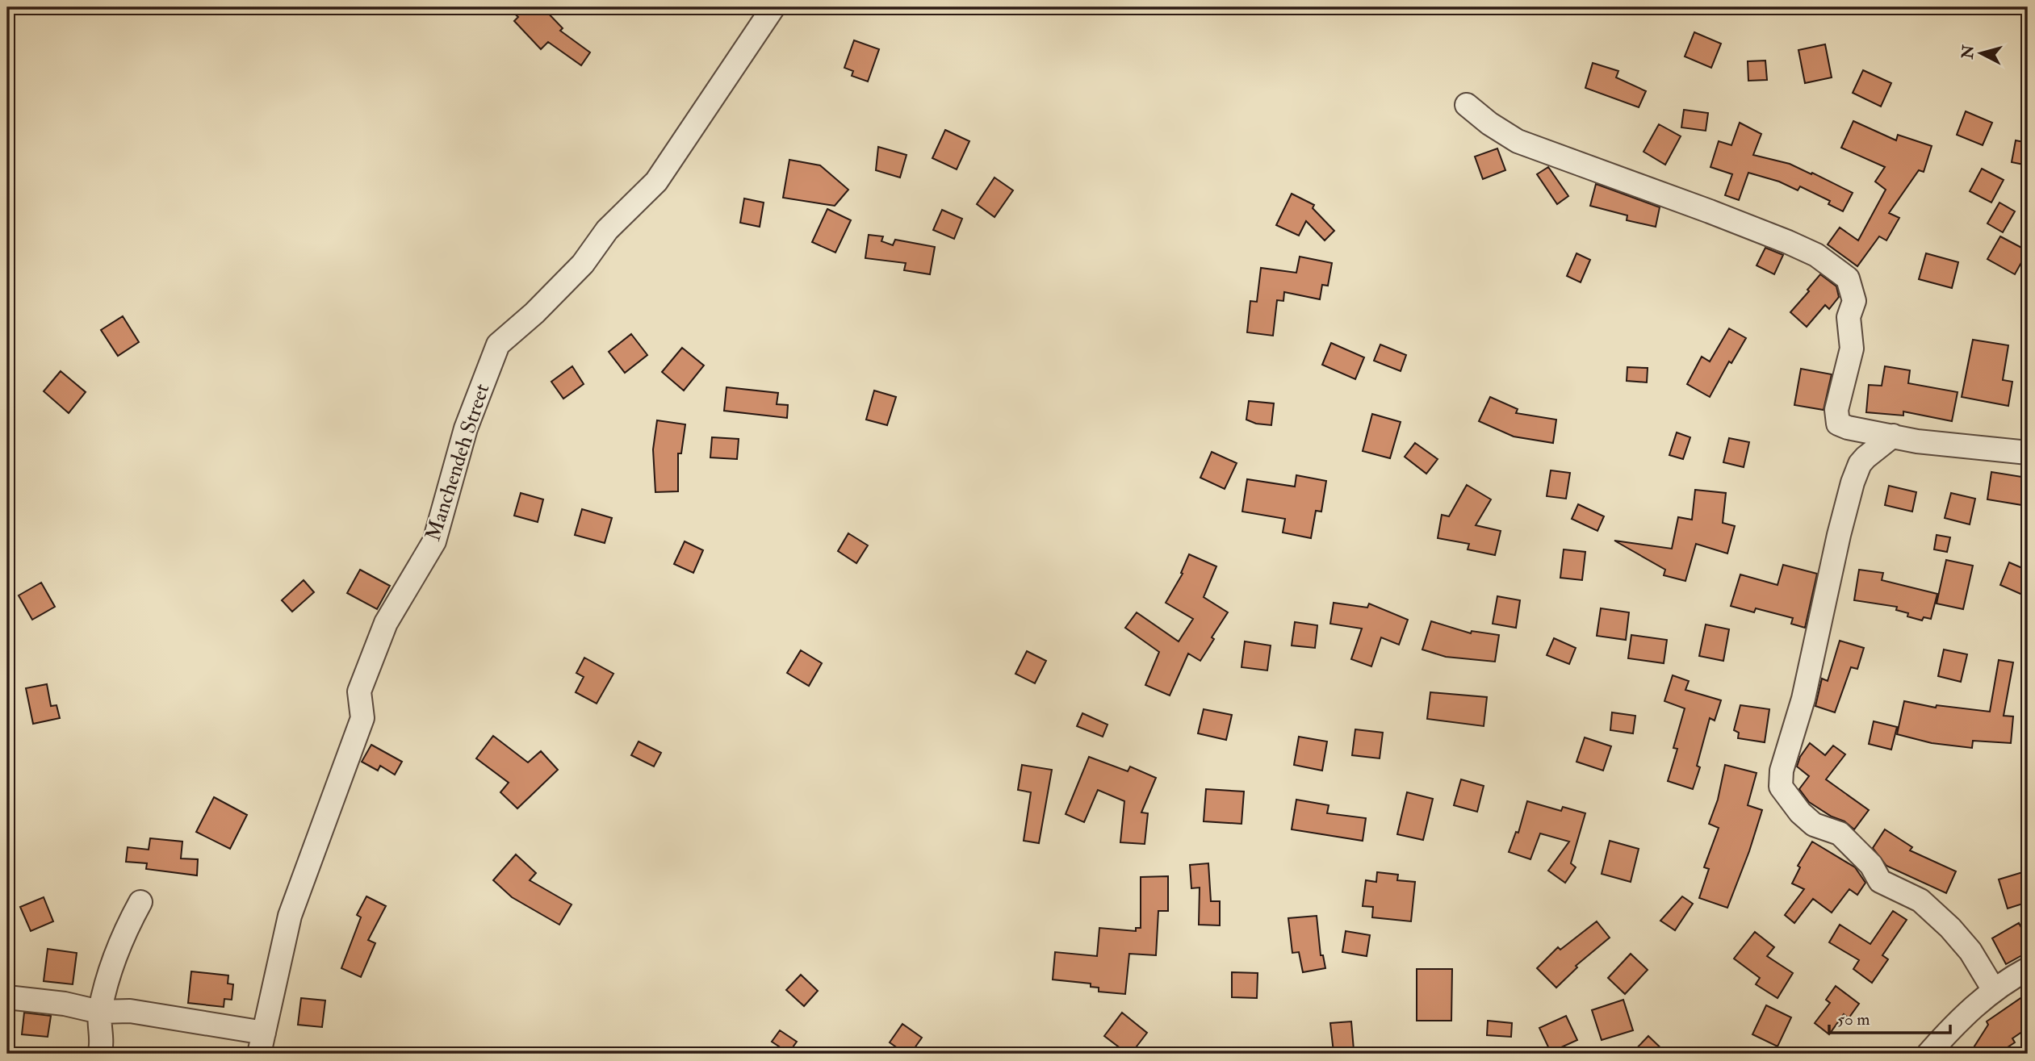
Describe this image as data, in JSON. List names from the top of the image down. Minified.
{"streets":{"street":["Manchendeh Street"]},"scale_bar":"50 m","north":"left"}
